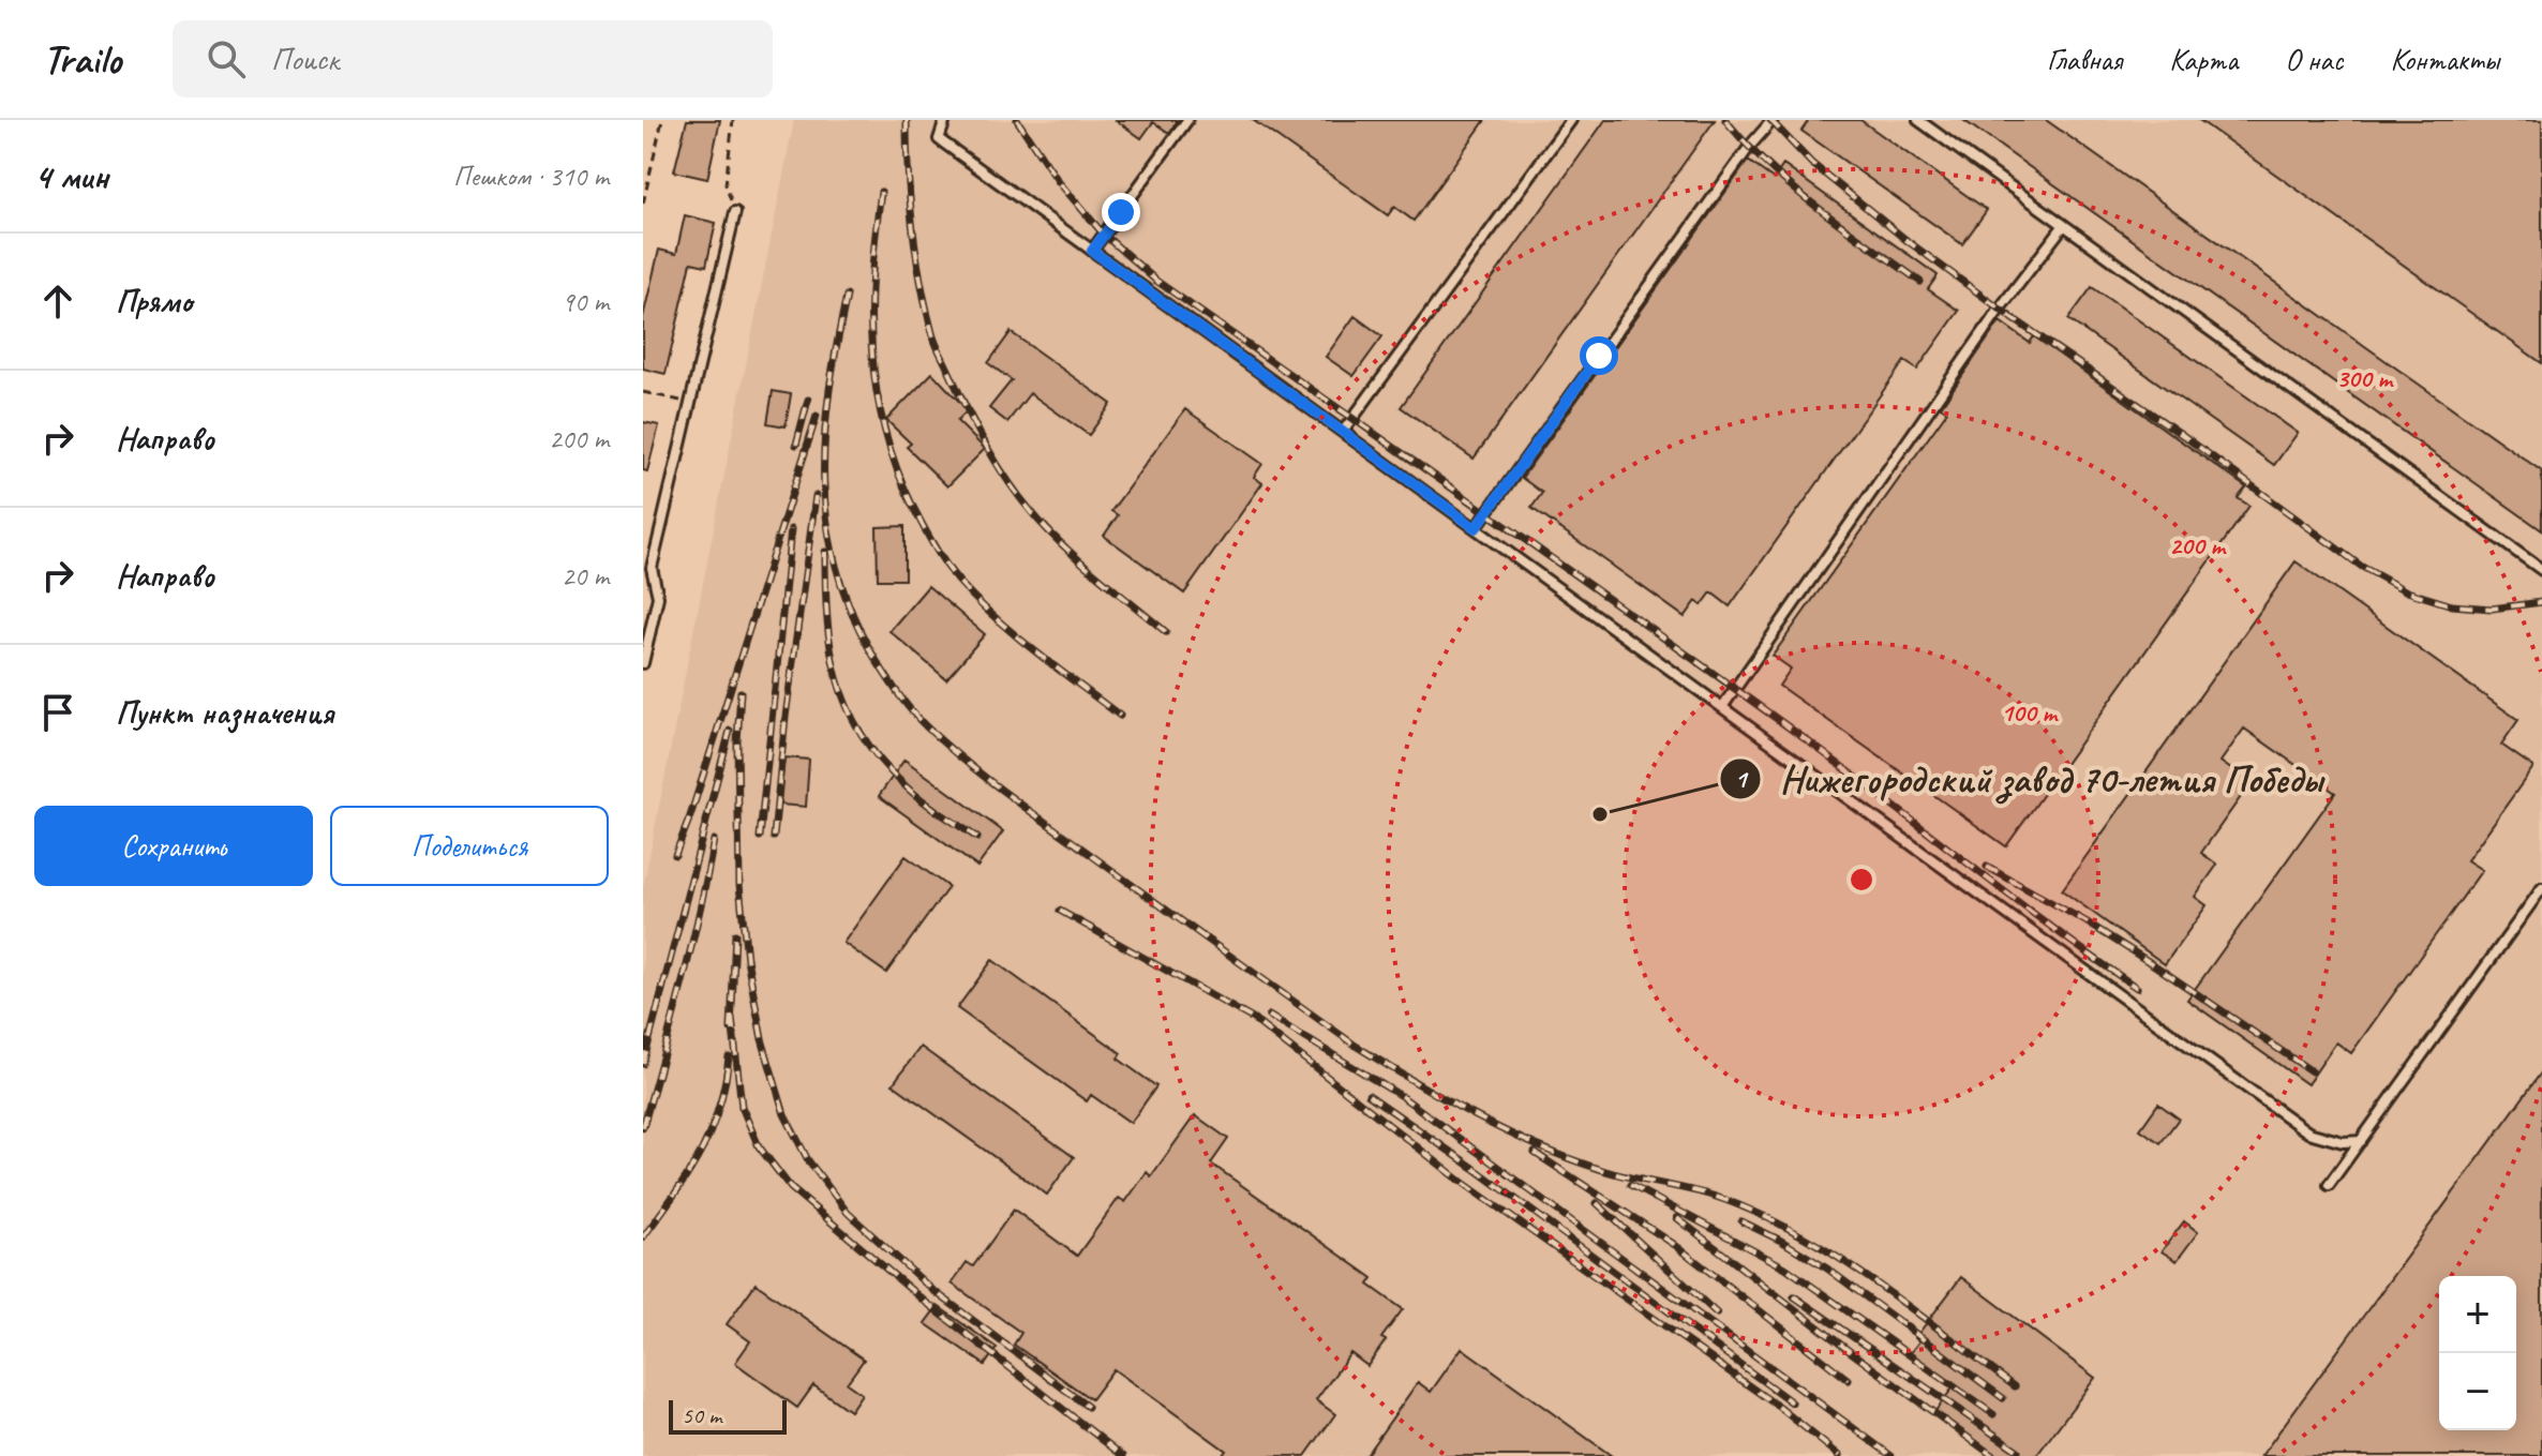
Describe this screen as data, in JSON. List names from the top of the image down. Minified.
{"places":["Нижегородский завод 70-летия Победы"],"scale_bar":"50 m","page":{"header":"Trailo","search":"Поиск","nav":["Главная","Карта","О нас","Контакты"],"heading":["4 мин","Пешком · 310 m"],"list":[["Прямо","90 m"],["Направо","200 m"],["Направо","20 m"],"Пункт назначения"],"buttons":["Сохранить","Поделиться"],"map_buttons":["+","−"],"scale":"50 m"},"rings":["300 m","200 m","100 m"]}
